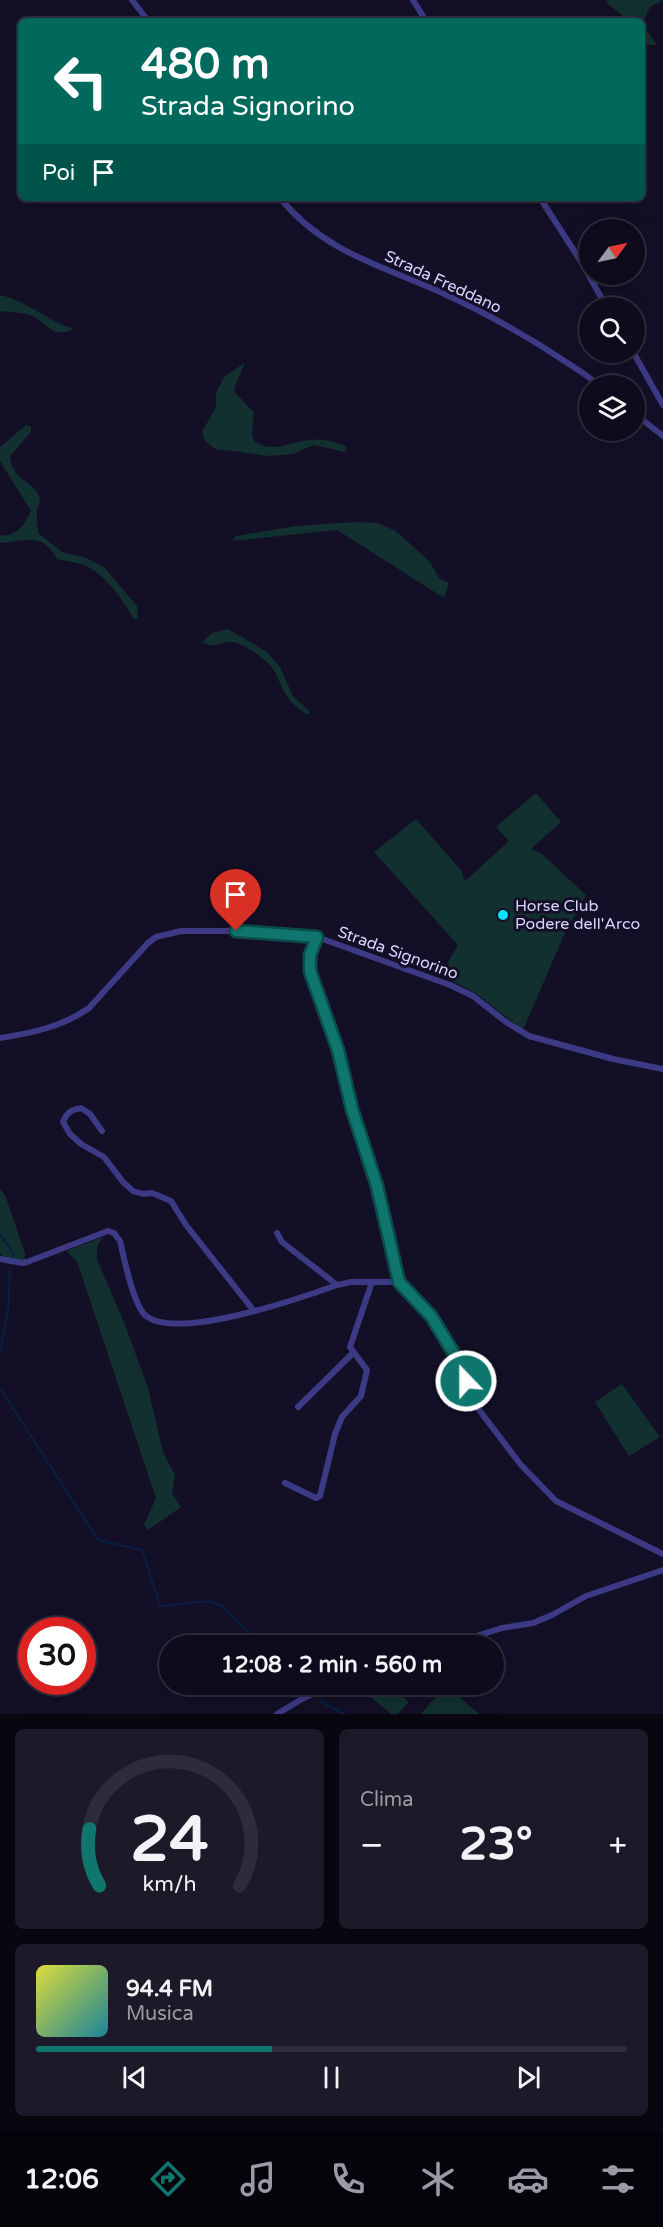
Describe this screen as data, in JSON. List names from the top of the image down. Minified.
{"streets":{"street":["Strada Freddano","Strada Signorino"]},"places":["Horse Club Podere dell'Arco"],"north":"top right","page":{"turn":["480 m","Strada Signorino"],"then":"Poi","limit":"30","trip":"12:08 · 2 min · 560 m","tile":"Clima","heat":["−","23°","+"],"song":["94.4 FM","Musica"],"tabs":"12:06","gauge":["24","km/h"]}}
